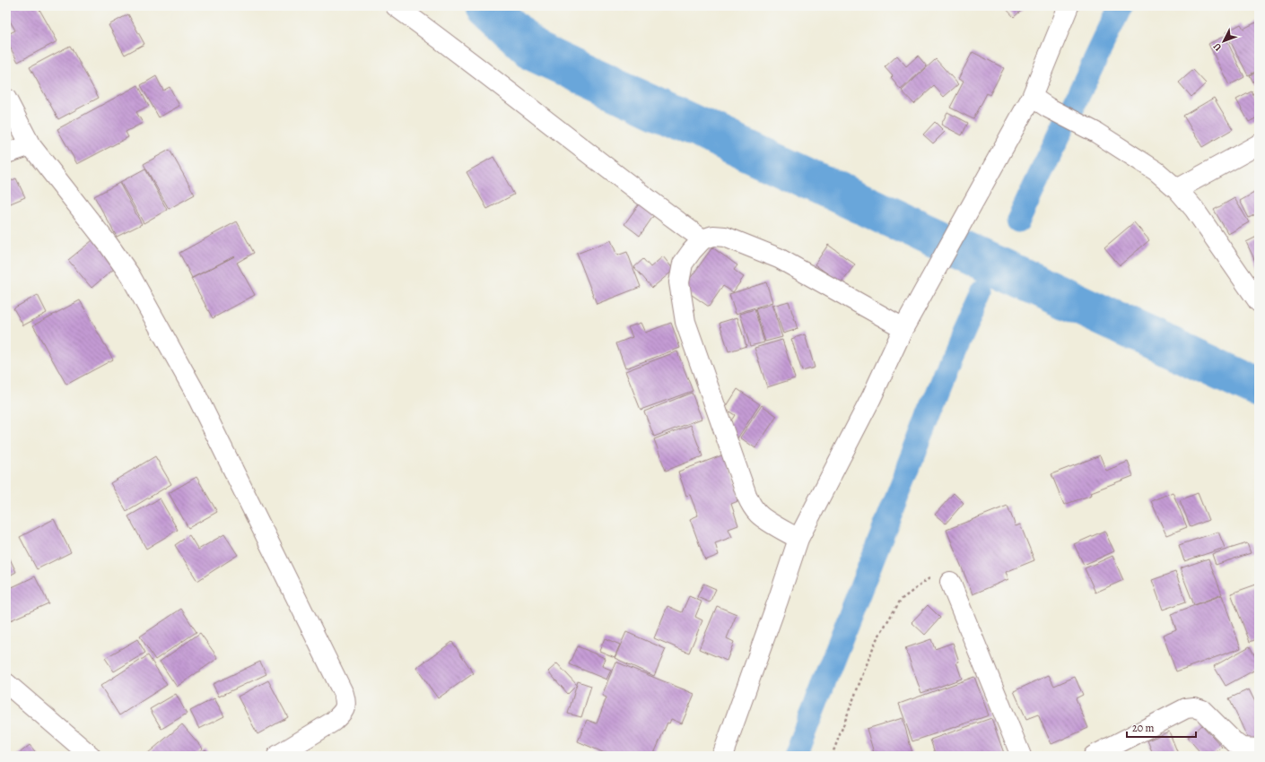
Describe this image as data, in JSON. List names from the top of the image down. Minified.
{"scale_bar":"20 m","north":"bottom left"}
